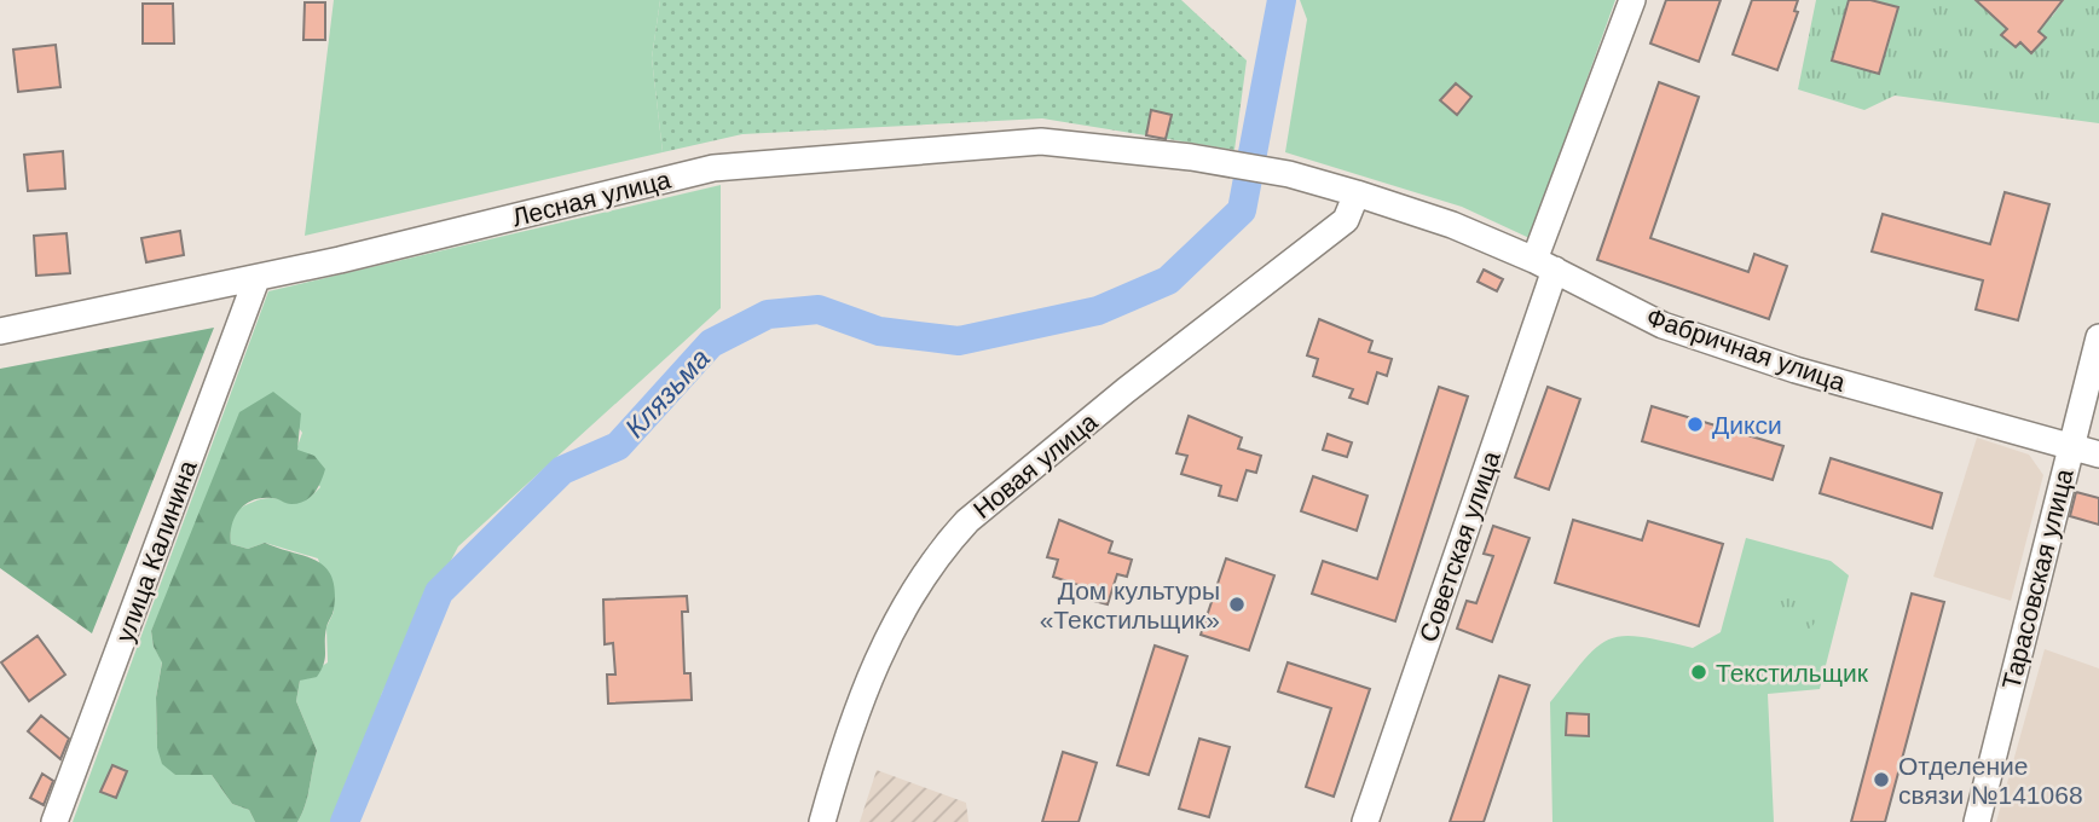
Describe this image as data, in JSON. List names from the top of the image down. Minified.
{"streets":{"street":["Лесная улица","Фабричная улица","Новая улица","Советская улица","улица Калинина","Тарасовская улица"]},"crossings":[["Лесная улица","Фабричная улица"],["Лесная улица","улица Калинина"],["Фабричная улица","Новая улица"],["Фабричная улица","Советская улица"],["Фабричная улица","Тарасовская улица"]],"water":["Клязьма"],"places":["Дикси","Дом культуры «Текстильщик»","Текстильщик","Отделение связи №141068"]}
